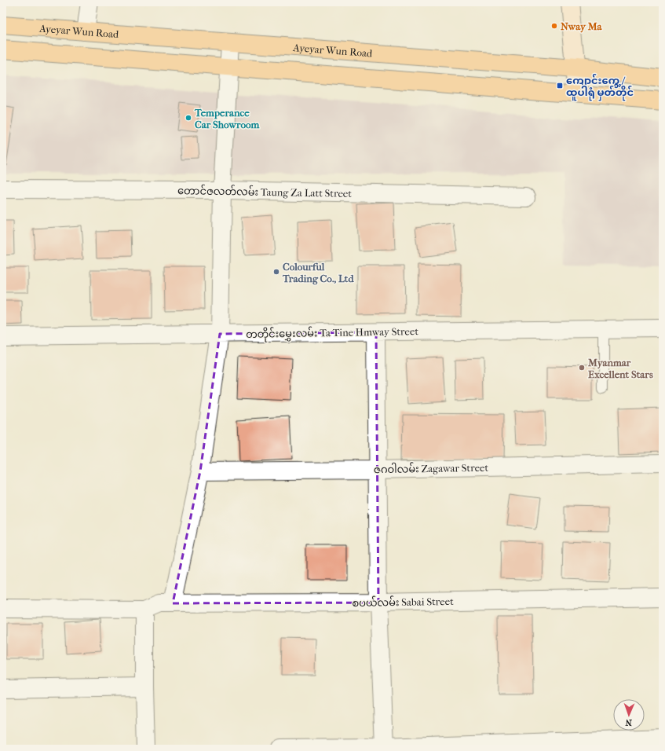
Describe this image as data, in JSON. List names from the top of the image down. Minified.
{"streets":{"main road":["Ayeyar Wun Road"],"street":["တောင်ဇလတ်လမ်း Taung Za Latt Street","တတိုင်းမွှေးလမ်း Ta Tine Hmway Street","ဇဂဝါလမ်း Zagawar Street","စပယ်လမ်း Sabai Street"]},"places":{"other":["Nway Ma","Temperance Car Showroom","Colourful Trading Co., Ltd","Myanmar Excellent Stars"],"transit":["ကျောင်းကွေ့ / ထူပါရုံ မှတ်တိုင်"]},"north":"bottom"}
